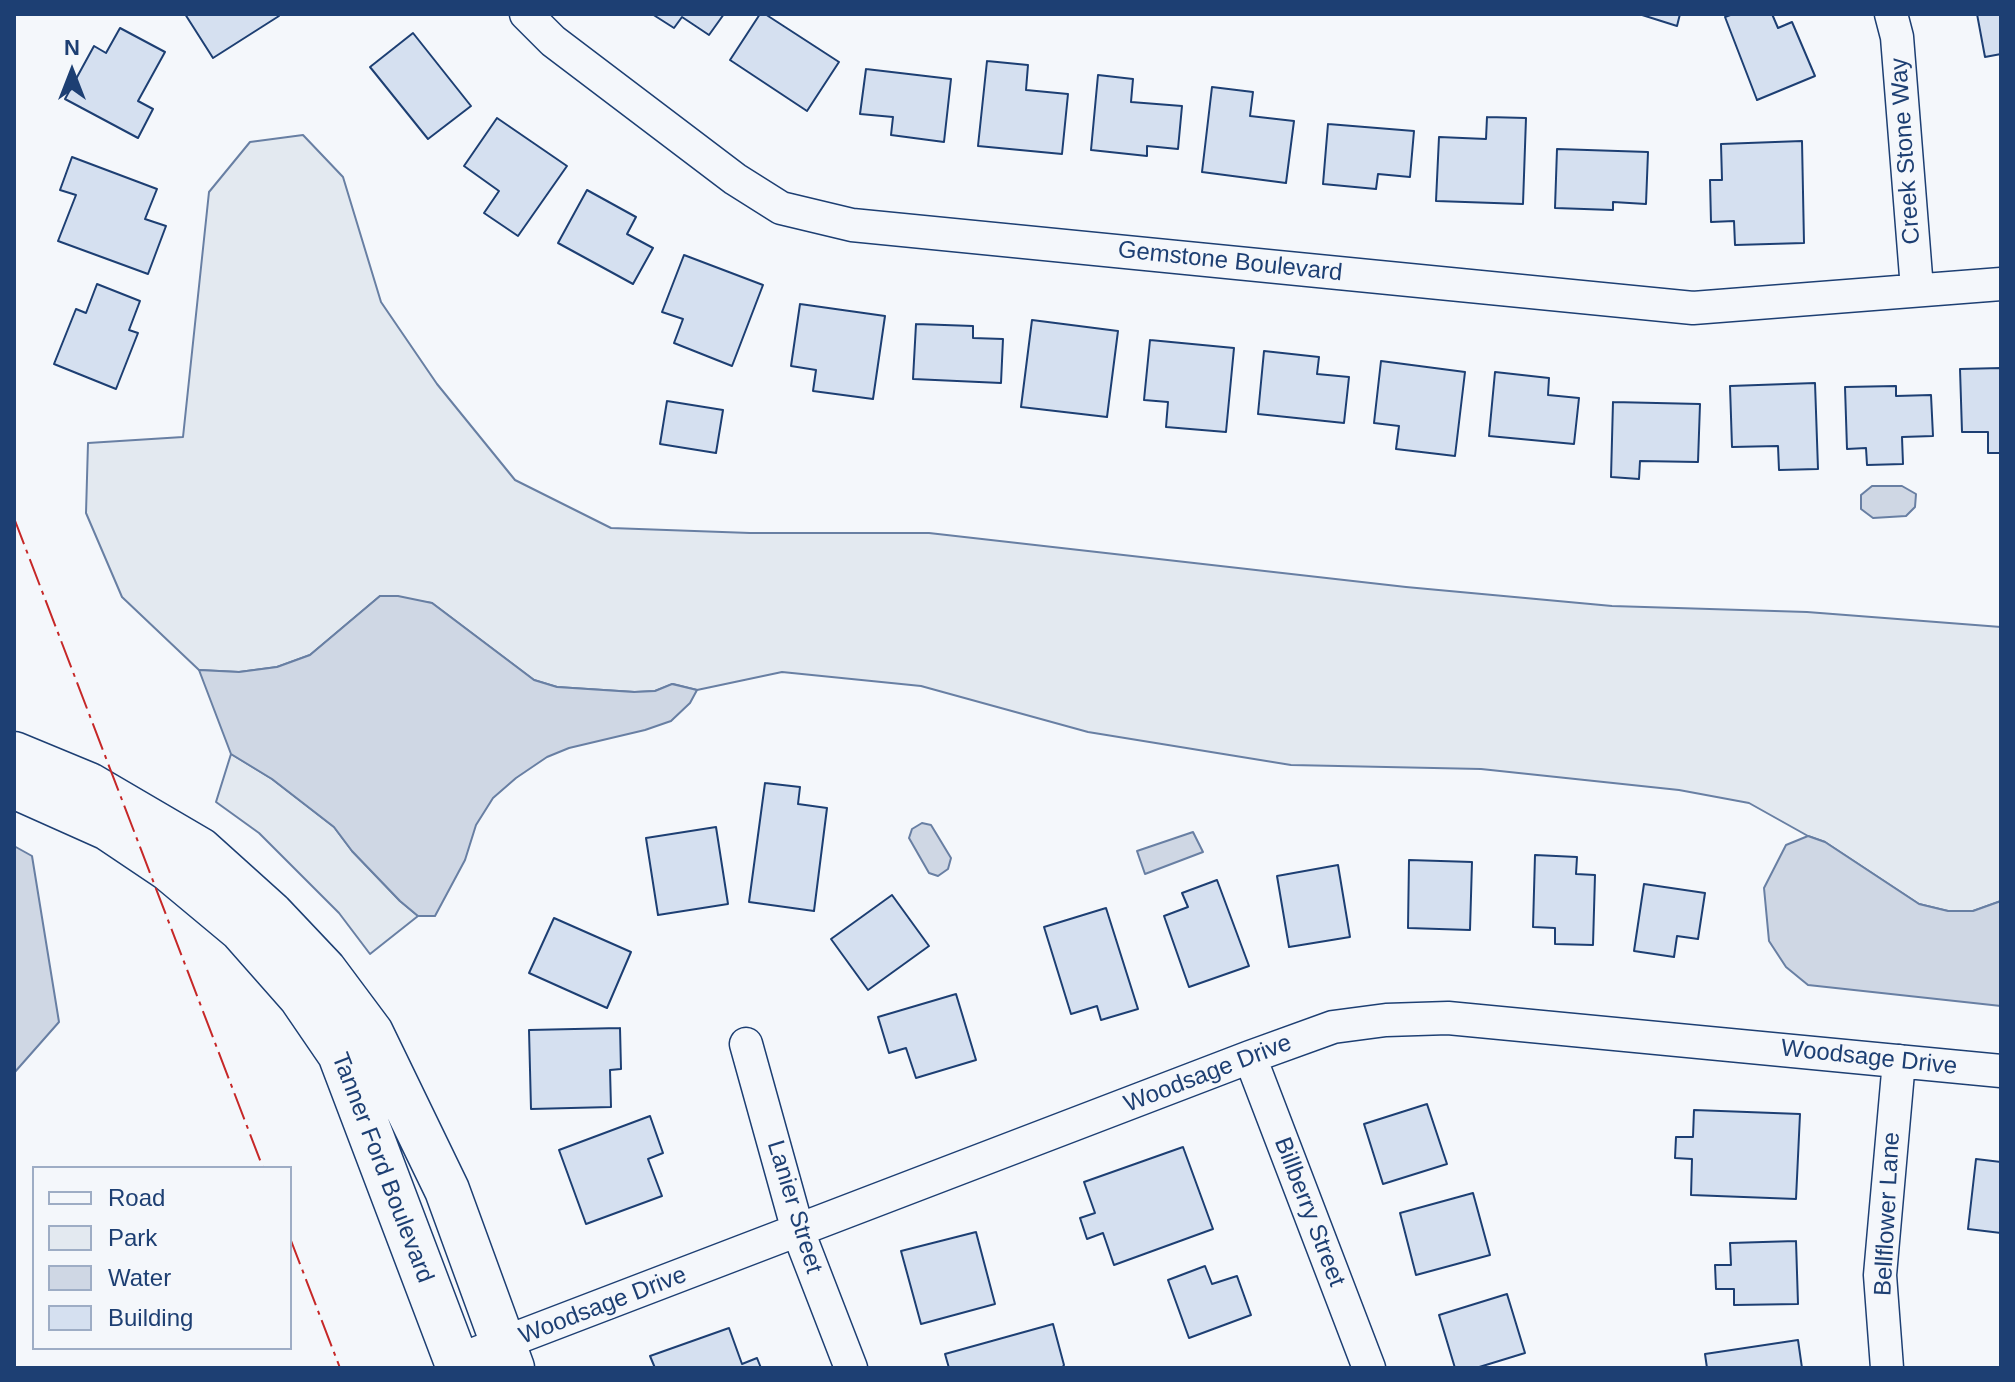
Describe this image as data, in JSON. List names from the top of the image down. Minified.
{"streets":{"street":["Creek Stone Way","Gemstone Boulevard","Woodsage Drive","Tanner Ford Boulevard","Lanier Street","Billberry Street","Bellflower Lane"]},"crossings":[["Creek Stone Way","Gemstone Boulevard"],["Woodsage Drive","Tanner Ford Boulevard"],["Woodsage Drive","Lanier Street"],["Woodsage Drive","Billberry Street"],["Woodsage Drive","Bellflower Lane"]],"legend":["Road","Park","Water","Building"],"north":"top"}
